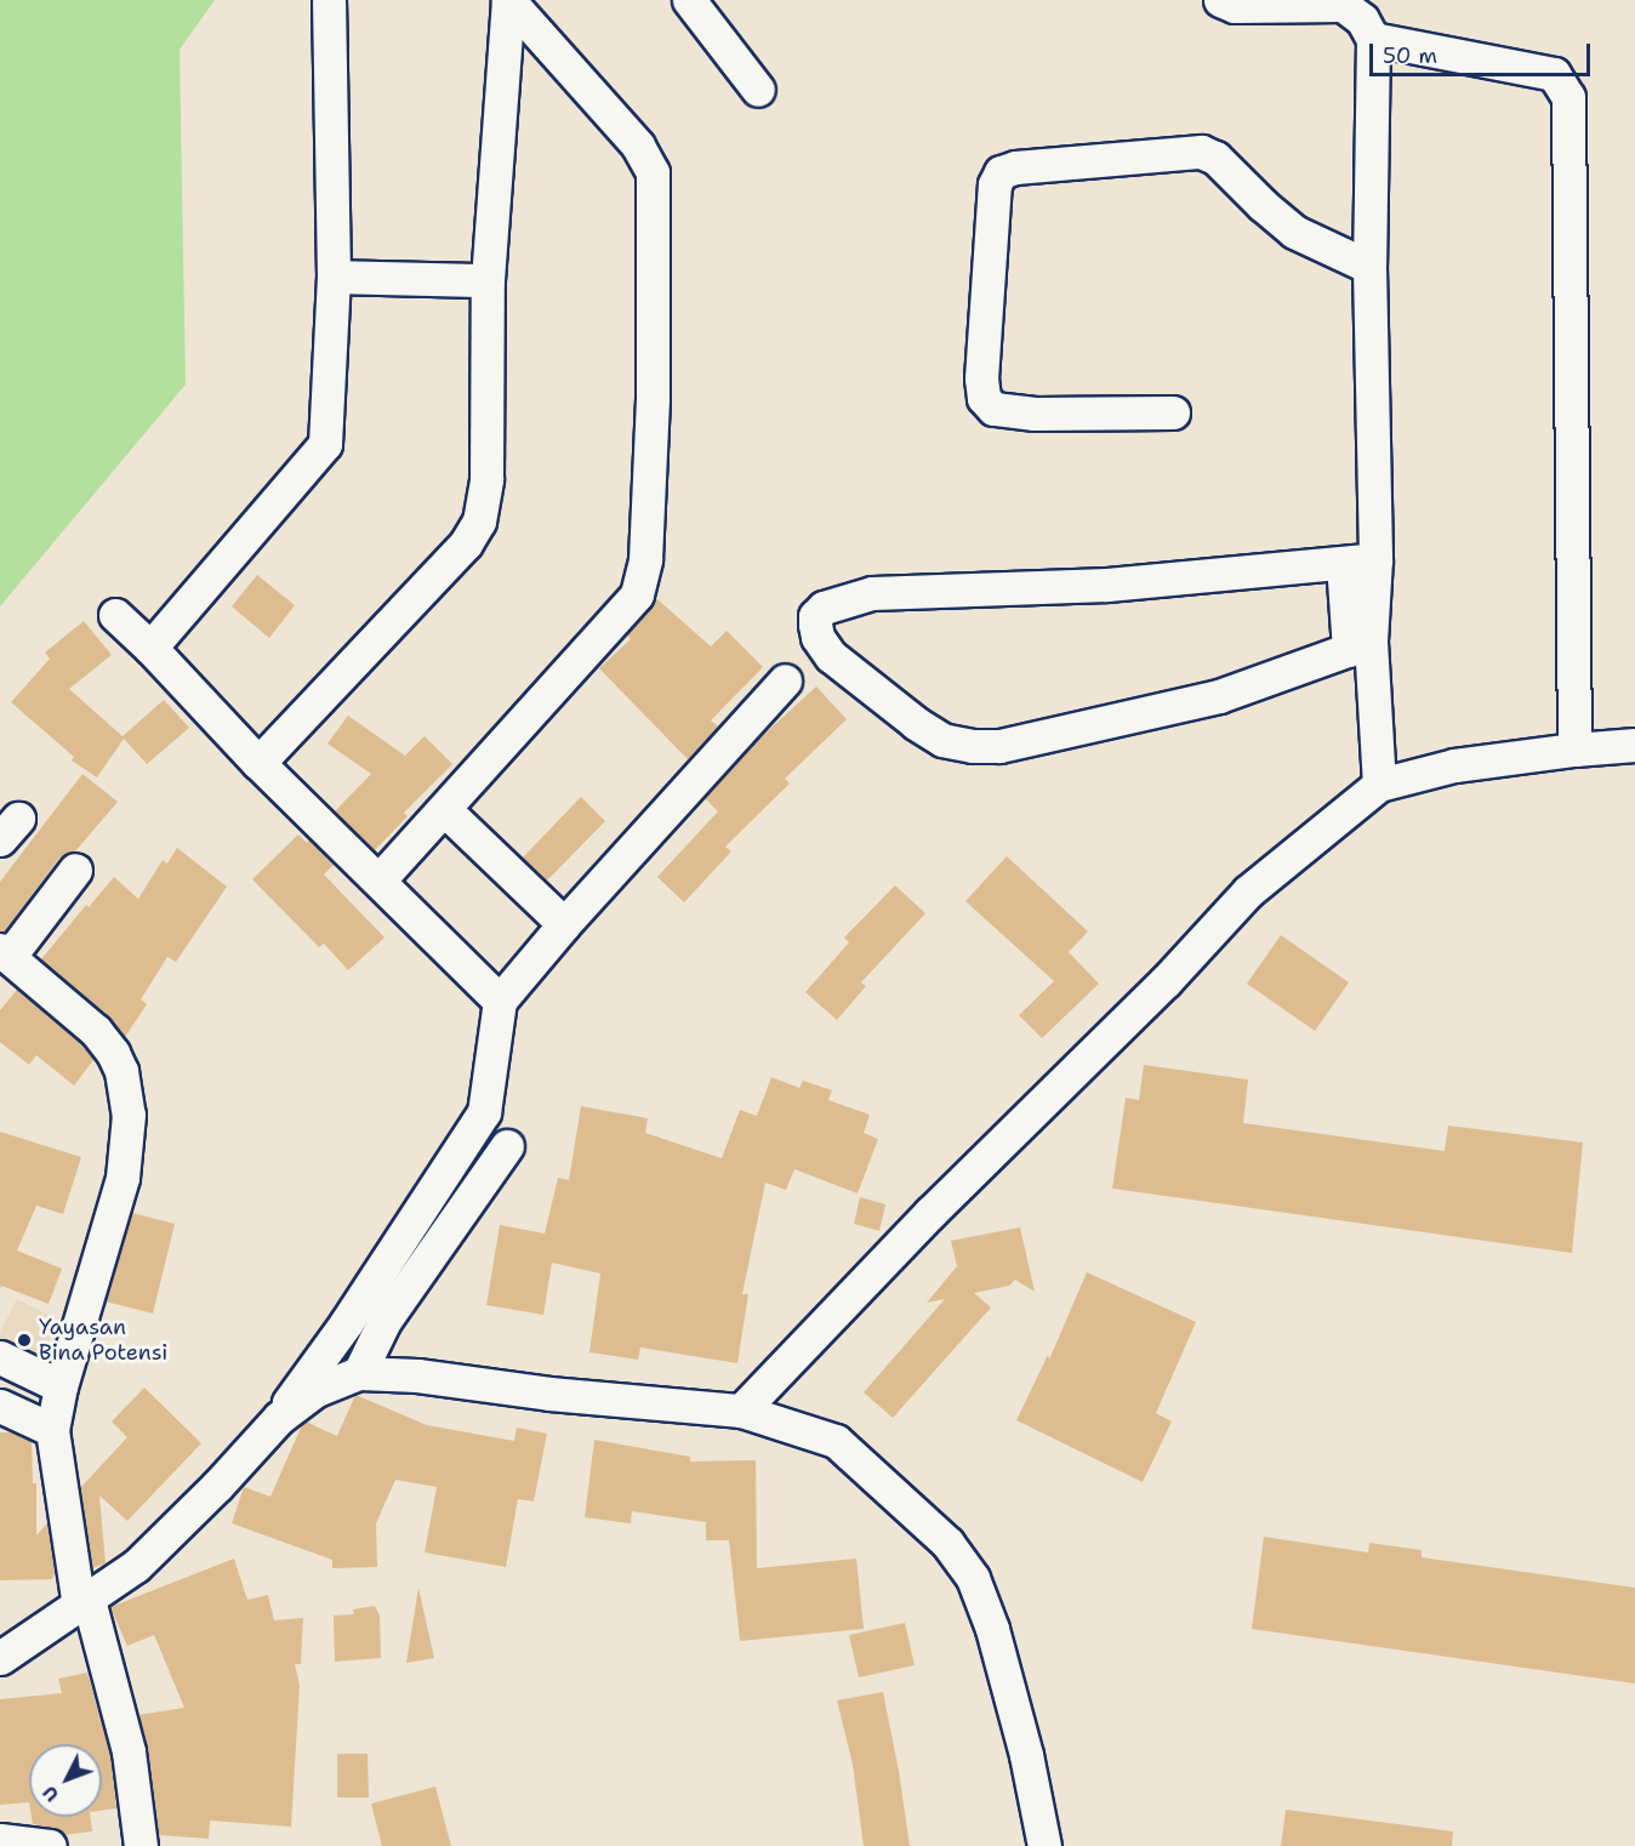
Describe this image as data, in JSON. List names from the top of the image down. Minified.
{"places":["Yayasan Bina Potensi"],"scale_bar":"50 m","north":"bottom left"}
